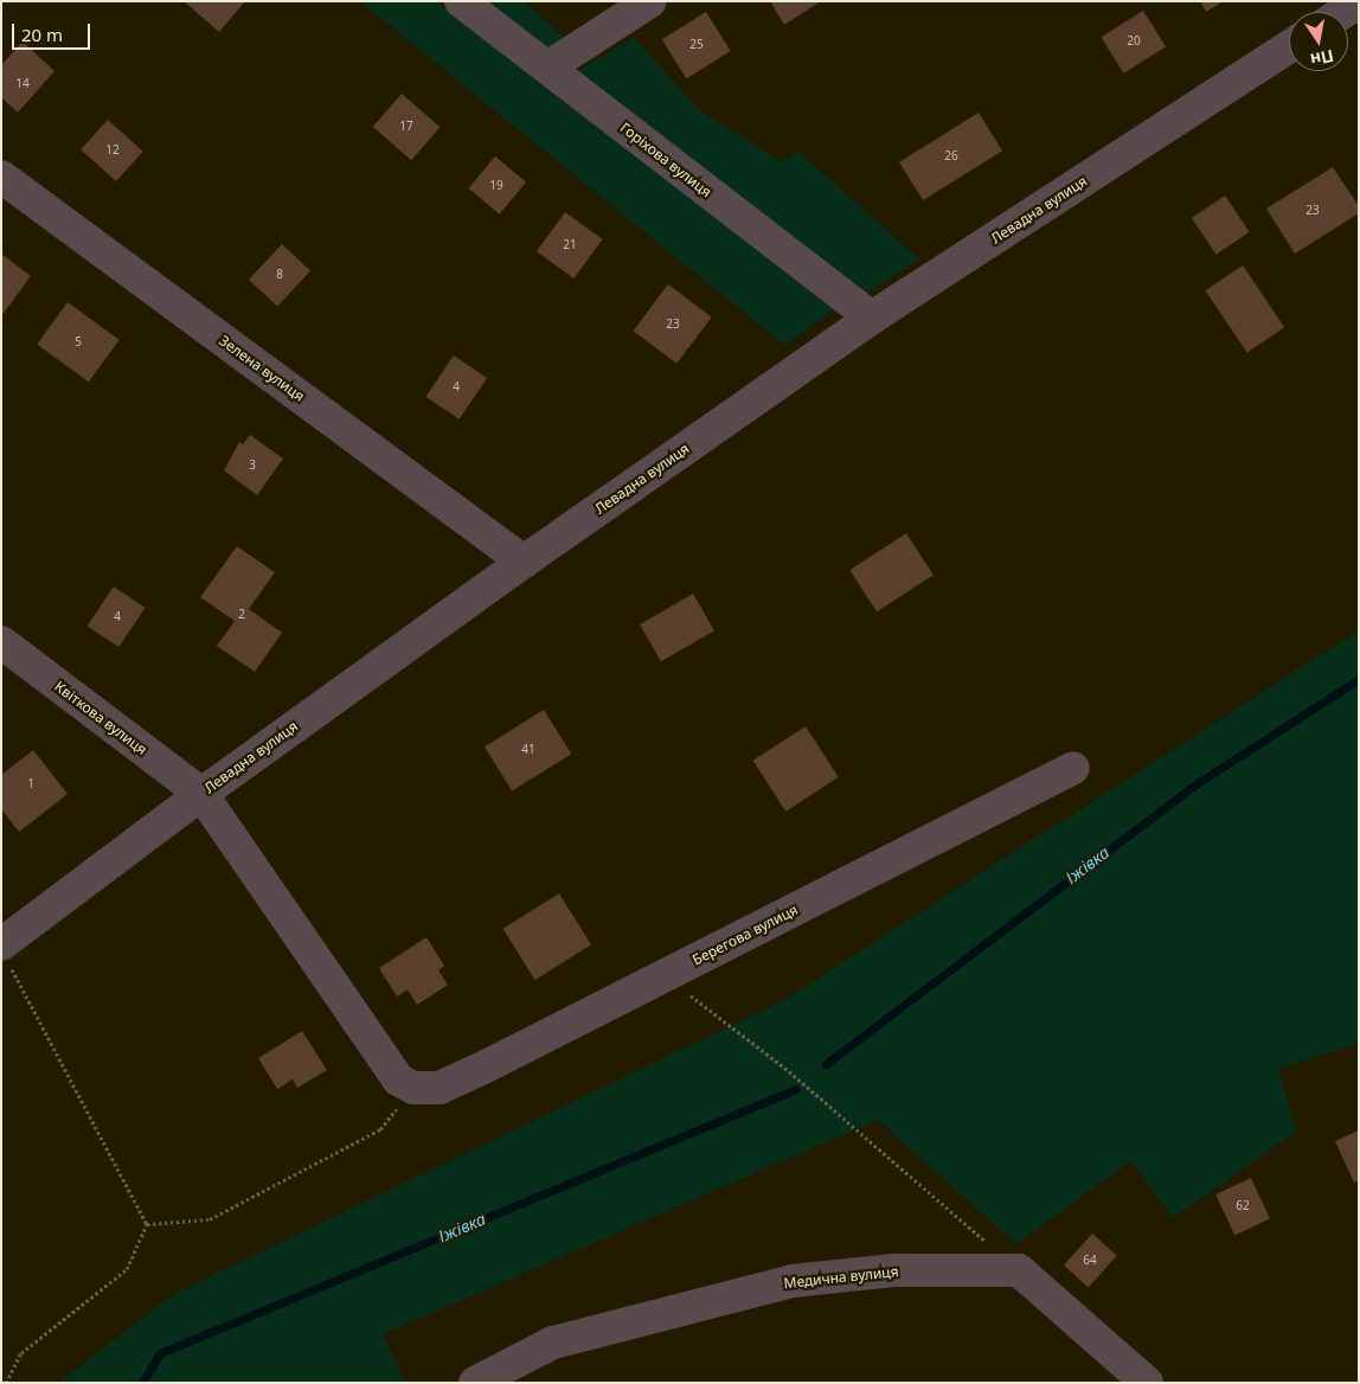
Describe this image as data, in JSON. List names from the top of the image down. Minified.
{"streets":{"street":["Горіхова вулиця","Левадна вулиця","Зелена вулиця","Квіткова вулиця","Берегова вулиця","Медична вулиця"]},"crossings":[["Горіхова вулиця","Левадна вулиця"],["Левадна вулиця","Зелена вулиця"],["Левадна вулиця","Квіткова вулиця"],["Квіткова вулиця","Берегова вулиця"]],"water":["Іжівка"],"house_numbers":["20","25","14","17","12","26","19","23","21","8","23","5","4","3","2","4","41","1","62","64"],"scale_bar":"20 m","north":"bottom"}
